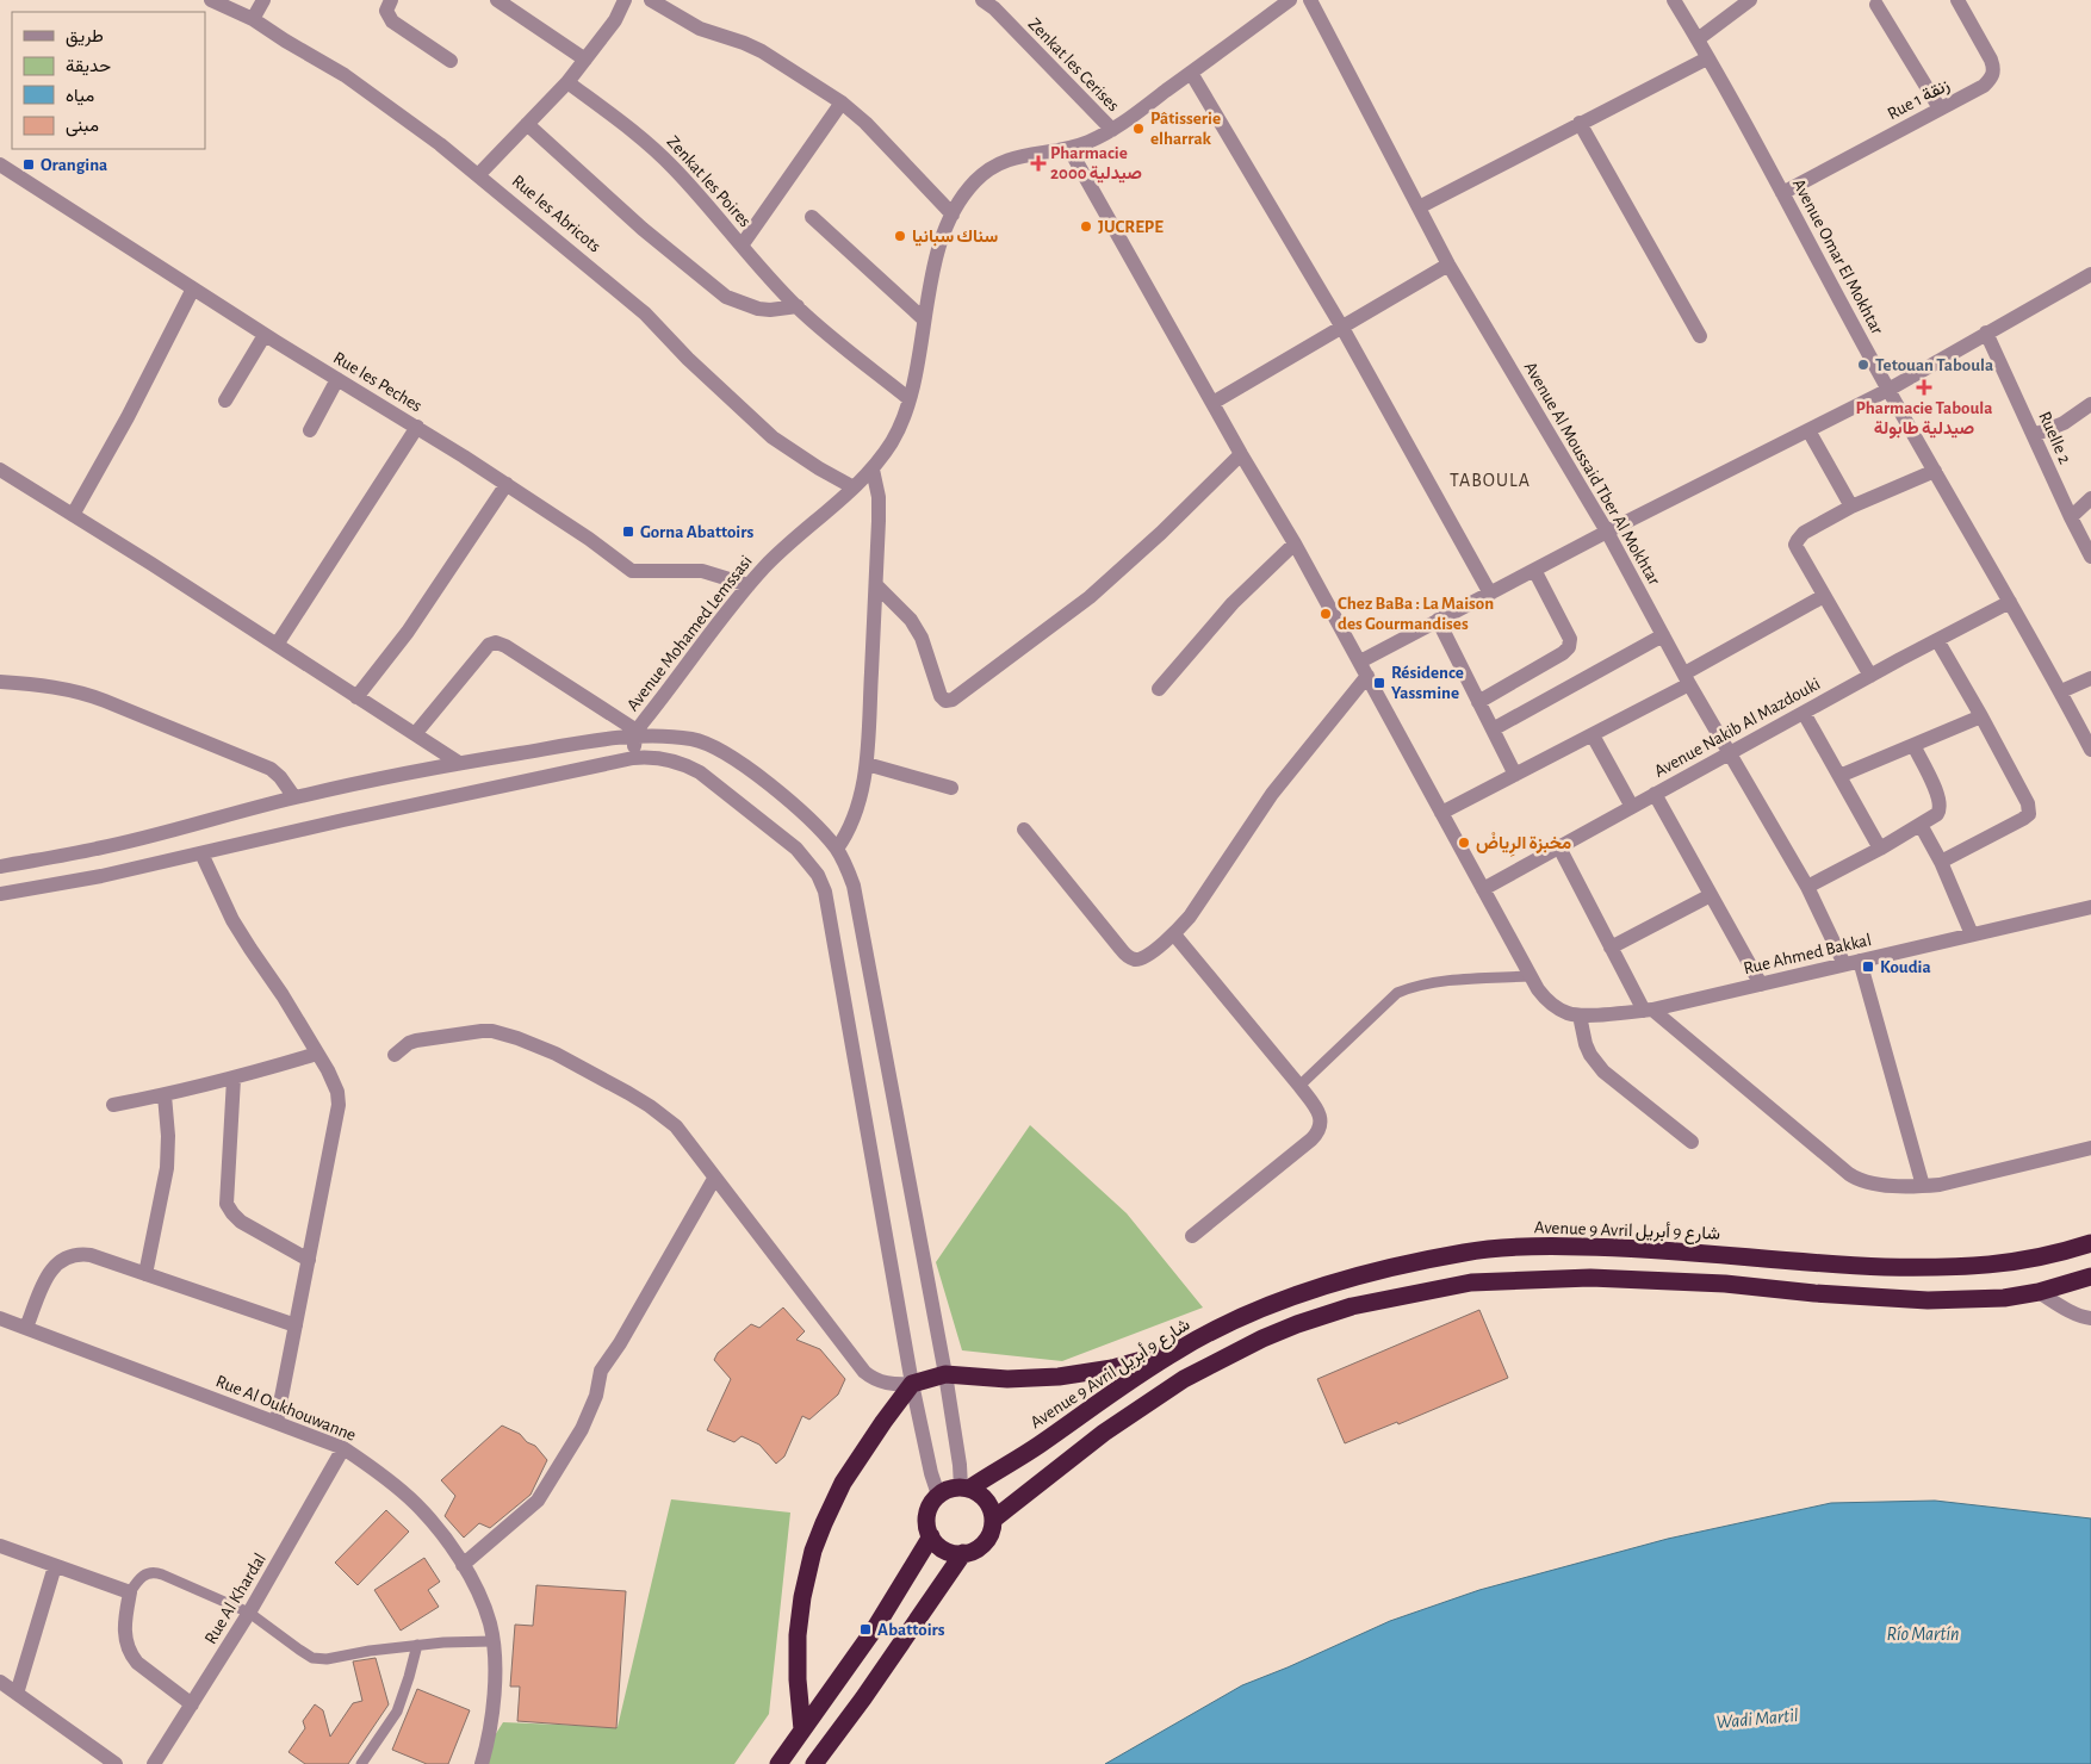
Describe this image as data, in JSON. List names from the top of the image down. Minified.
{"streets":{"highway":["Avenue 9 Avril شارع 9 أبريل"],"street":["Zenkat les Cerises","Rue 1 زنقة","Zenkat les Poires","Rue les Abricots","Avenue Omar El Mokhtar","Rue les Peches","Ruelle 2","Avenue Al Moussaid Tber Al Mokhtar","Avenue Mohamed Lemssasi","Avenue Nakib Al Mazdouki","Rue Ahmed Bakkal","Rue Al Oukhouwanne","Rue Al Khardal"]},"crossings":[["Zenkat les Cerises","Avenue Mohamed Lemssasi"],["Rue 1 زنقة","Avenue Omar El Mokhtar"],["Zenkat les Poires","Avenue Mohamed Lemssasi"],["Rue les Abricots","Avenue Mohamed Lemssasi"],["Avenue Omar El Mokhtar","Avenue Nakib Al Mazdouki"],["Rue les Peches","Avenue Mohamed Lemssasi"],["Avenue Al Moussaid Tber Al Mokhtar","Avenue Nakib Al Mazdouki"],["Avenue Al Moussaid Tber Al Mokhtar","Rue Ahmed Bakkal"],["Avenue Mohamed Lemssasi","Rue Ahmed Bakkal"],["Avenue Nakib Al Mazdouki","Rue Ahmed Bakkal"],["Rue Al Oukhouwanne","Rue Al Khardal"]],"districts":["TABOULA"],"water":["Río Martín","Wadi Martil"],"places":{"other":["Pâtisserie elharrak","JUCREPE","سناك سبانيا","Tetouan Taboula","Chez BaBa : La Maison des Gourmandises","مخبزة الرِياضْ"],"health":["Pharmacie 2000 صيدلية","Pharmacie Taboula صيدلية طابولة"],"transit":["Orangina","Gorna Abattoirs","Résidence Yassmine","Koudia","Abattoirs"]},"legend":["طريق","حديقة","مياه","مبنى"]}
